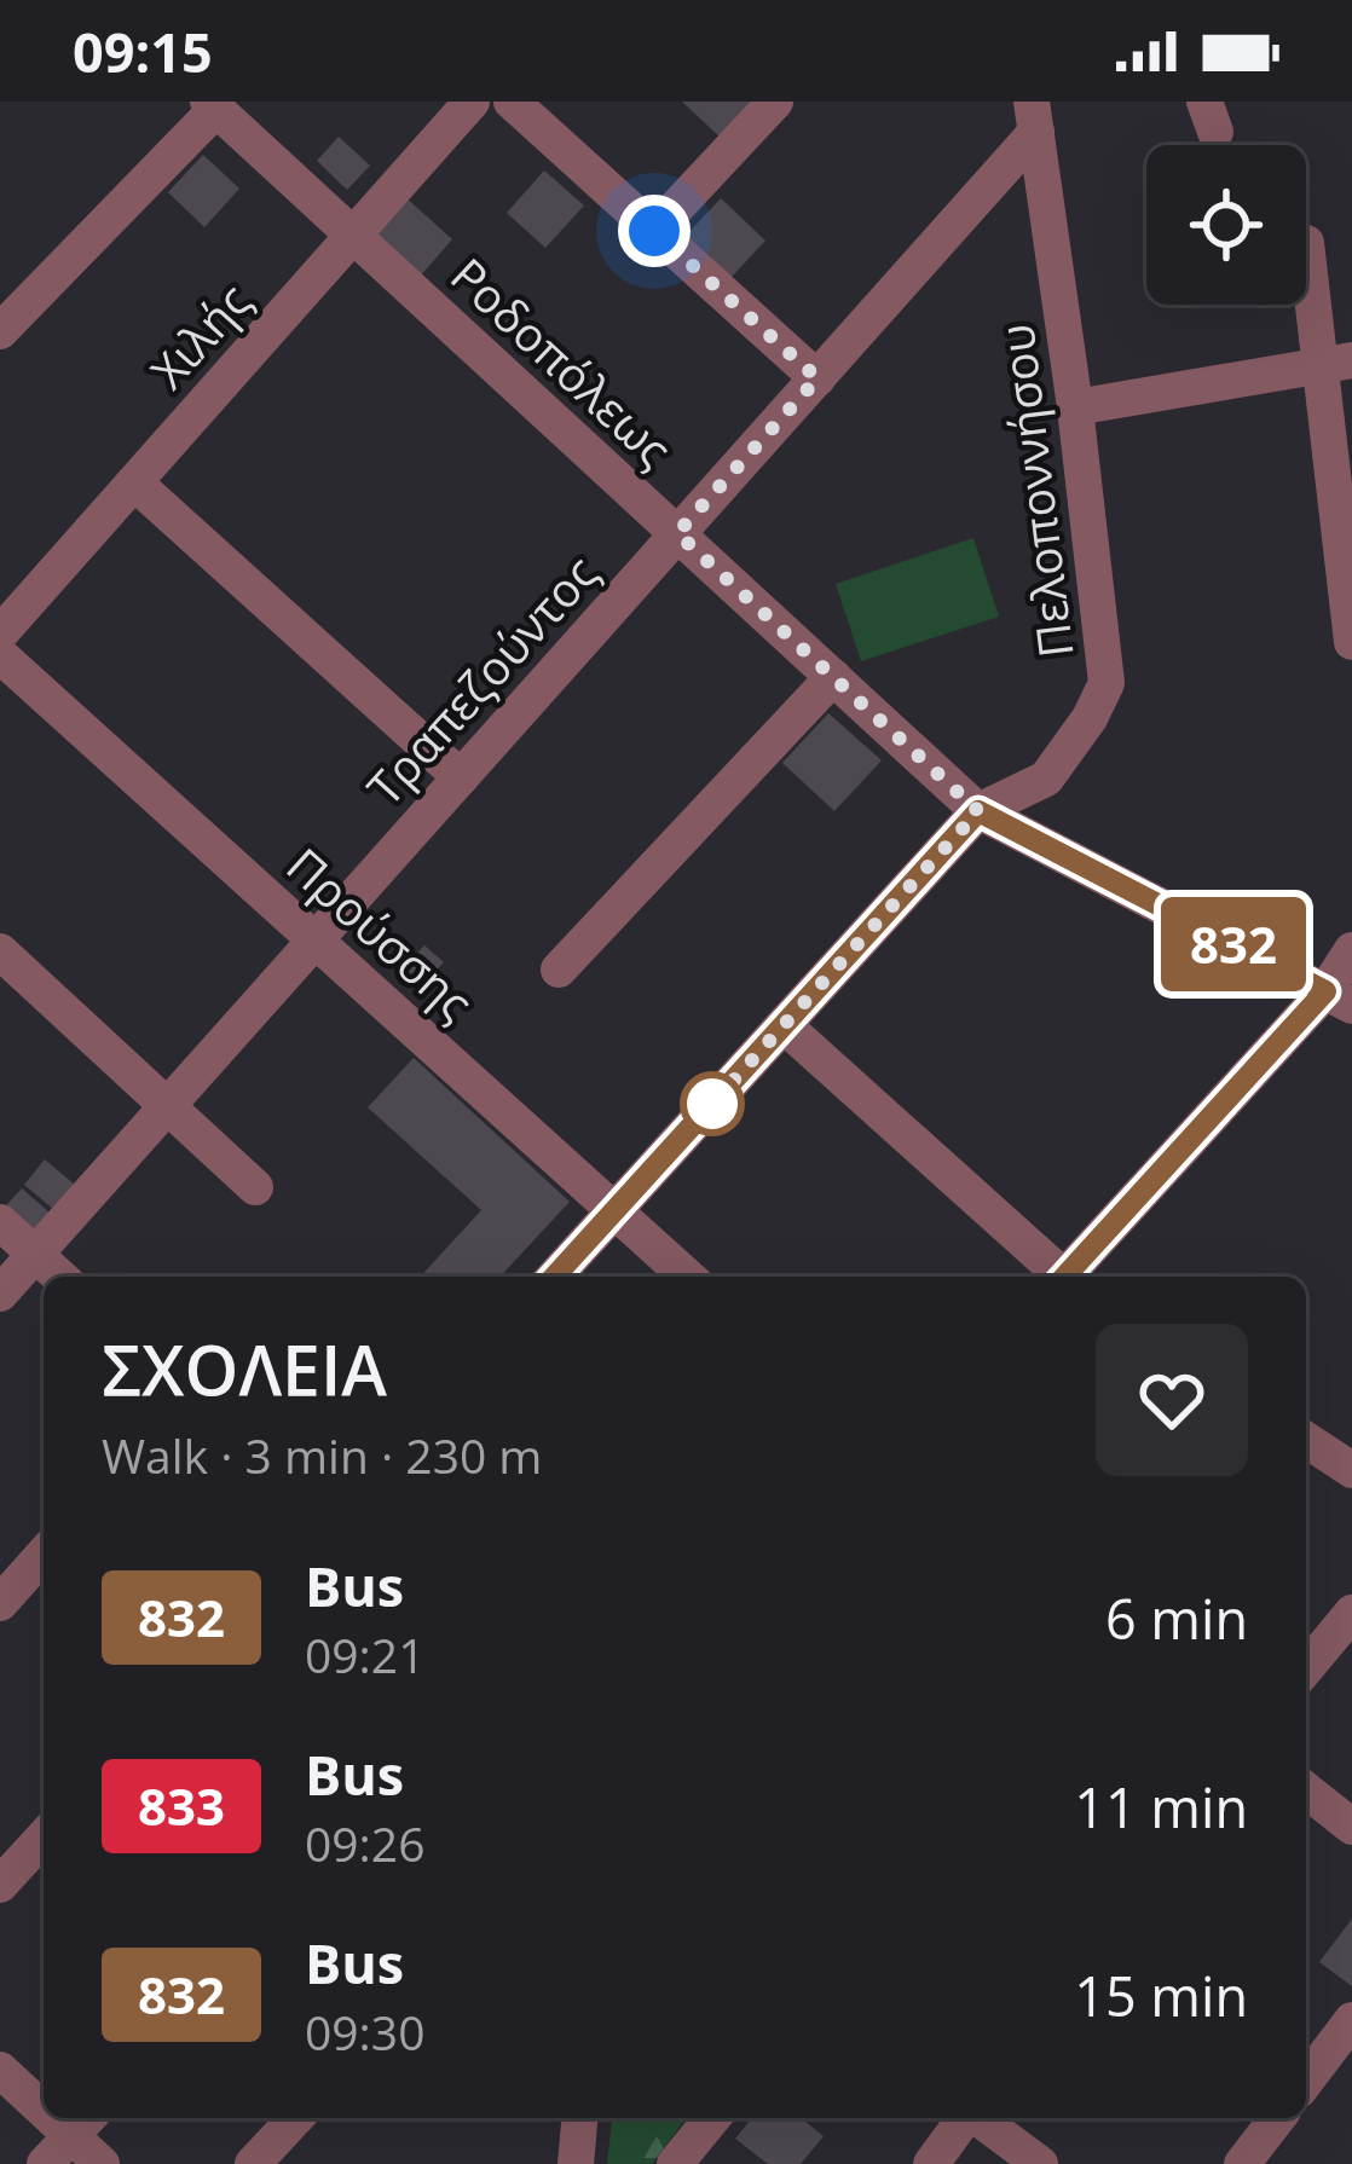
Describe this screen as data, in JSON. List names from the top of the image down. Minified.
{"streets":{"street":["Χιλής","Ροδοπόλεως","Πελοποννήσου","Τραπεζούντος","Προύσσης"]},"crossings":[["Χιλής","Ροδοπόλεως"],["Ροδοπόλεως","Πελοποννήσου"],["Ροδοπόλεως","Τραπεζούντος"],["Πελοποννήσου","Τραπεζούντος"],["Τραπεζούντος","Προύσσης"]],"lines":["bus line 832"],"page":{"status":"09:15","on_map":"832","heading":["ΣΧΟΛΕΙΑ","Walk · 3 min · 230 m"],"list":[{"mark":"832","name":"Bus","note":"09:21","value":"6 min"},{"mark":"833","name":"Bus","note":"09:26","value":"11 min"},{"mark":"832","name":"Bus","note":"09:30","value":"15 min"}]}}
